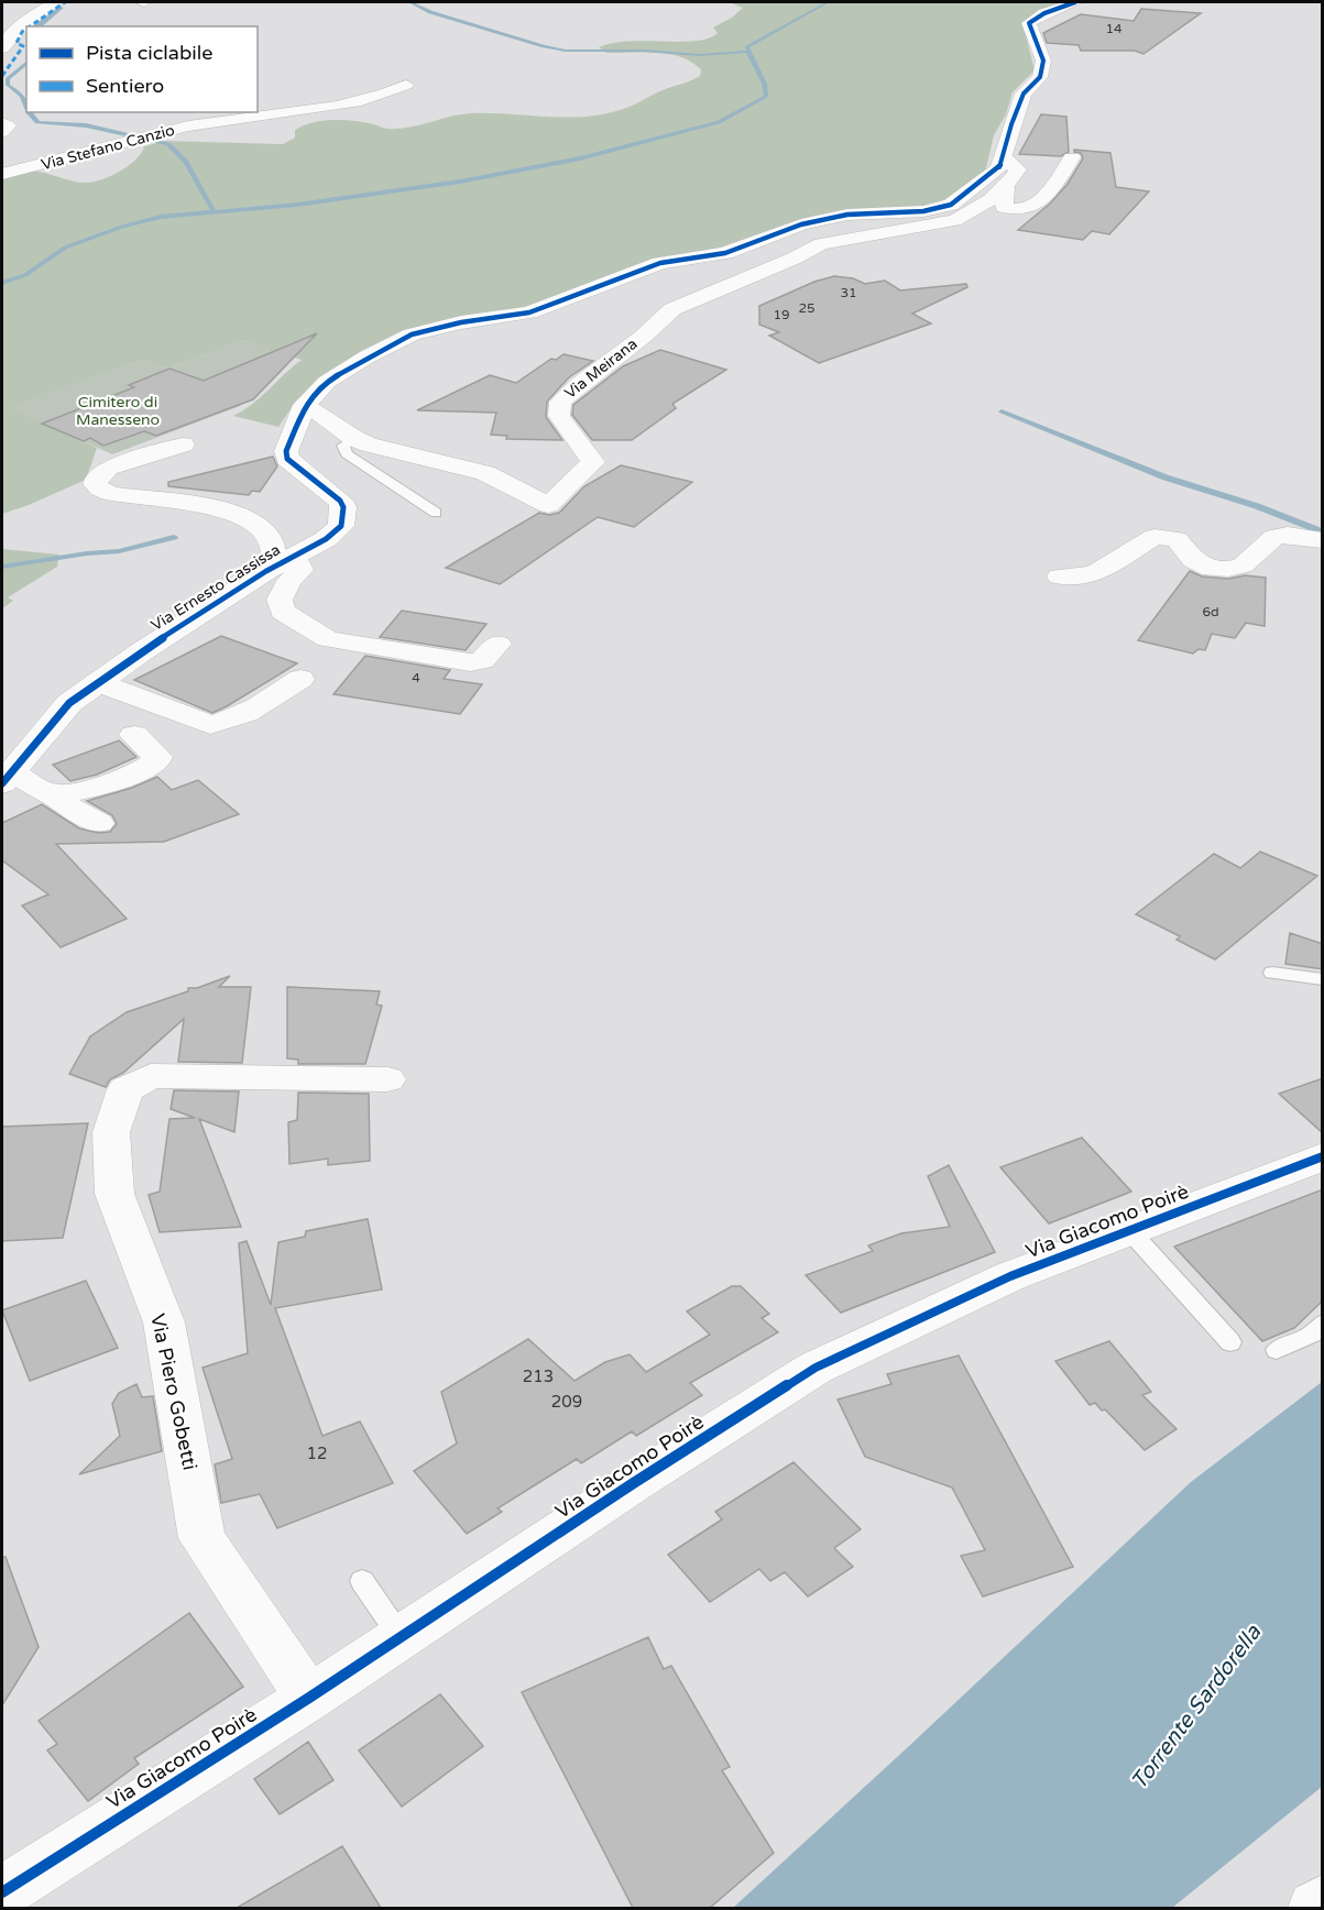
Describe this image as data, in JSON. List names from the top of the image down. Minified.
{"streets":{"street":["Via Stefano Canzio","Via Meirana","Via Ernesto Cassissa","Via Giacomo Poirè","Via Piero Gobetti"]},"crossings":[["Via Meirana","Via Ernesto Cassissa"],["Via Giacomo Poirè","Via Piero Gobetti"]],"water":["Torrente Sardorella"],"parks":["Cimitero di Manesseno"],"house_numbers":["14","31","25","19","6d","4","213","209","12"],"legend":["Pista ciclabile","Sentiero"]}
